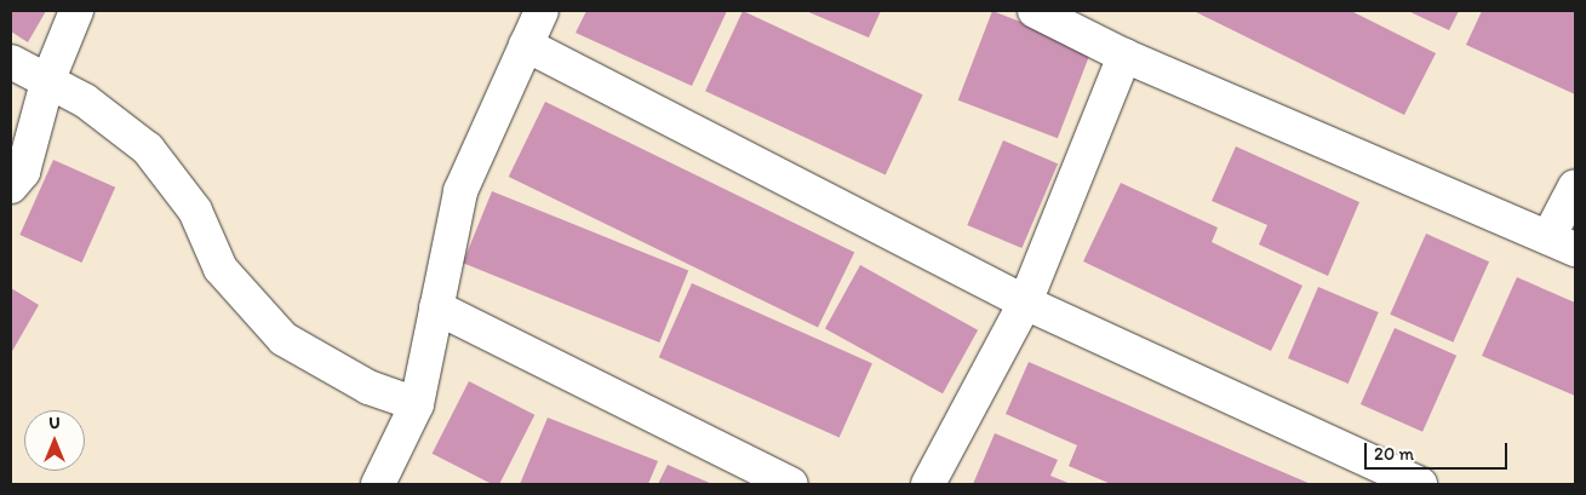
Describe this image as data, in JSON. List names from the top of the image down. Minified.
{"scale_bar":"20 m","north":"top"}
